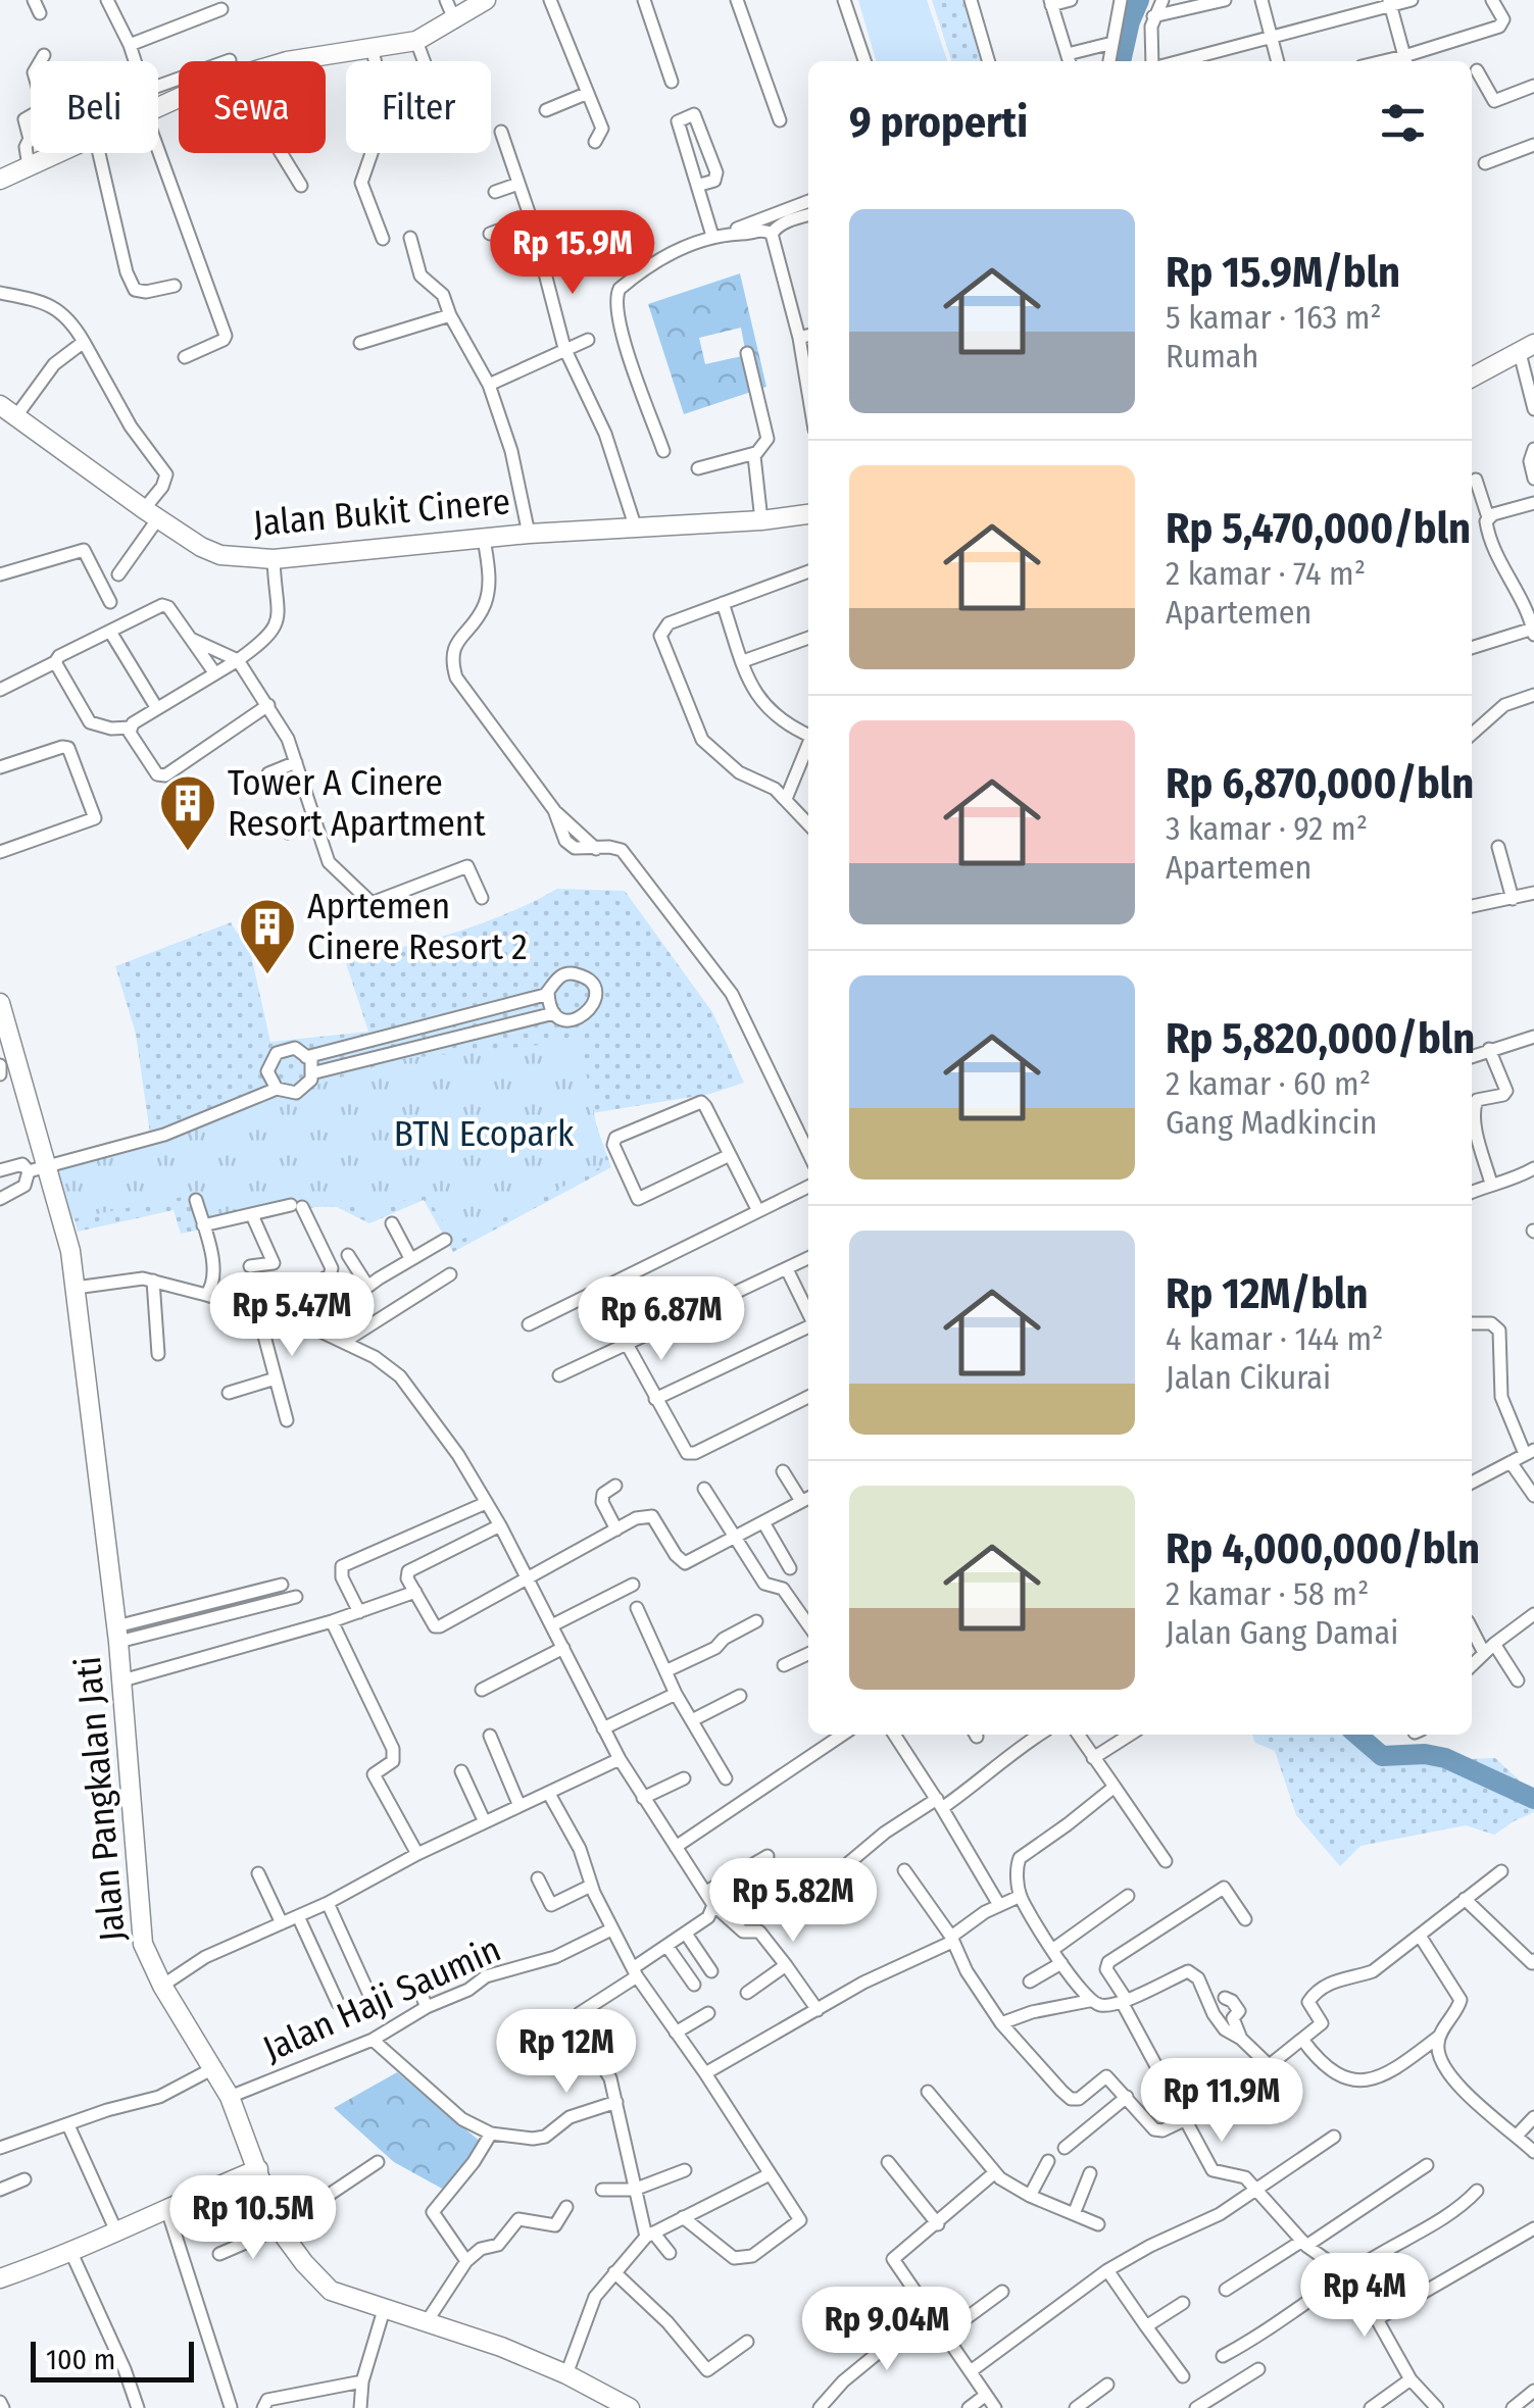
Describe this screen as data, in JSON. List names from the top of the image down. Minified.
{"streets":{"main road":["Jalan Bukit Cinere","Jalan Pangkalan Jati"],"street":["Jalan Haji Saumin"]},"crossings":[["Jalan Pangkalan Jati","Jalan Haji Saumin"]],"parks":["BTN Ecopark"],"places":{"building":["Tower A Cinere Resort Apartment","Aprtemen Cinere Resort 2"]},"scale_bar":"100 m","page":{"chip":["Beli","Sewa","Filter"],"heading":"9 properti","list":[{"name":"Rp 15.9M/bln","note":"5 kamar · 163 m² · Rumah"},{"name":"Rp 5,470,000/bln","note":"2 kamar · 74 m² · Apartemen"},{"name":"Rp 6,870,000/bln","note":"3 kamar · 92 m² · Apartemen"},{"name":"Rp 5,820,000/bln","note":"2 kamar · 60 m² · Gang Madkincin"},{"name":"Rp 12M/bln","note":"4 kamar · 144 m² · Jalan Cikurai"},{"name":"Rp 4,000,000/bln","note":"2 kamar · 58 m² · Jalan Gang Damai"}],"price":["Rp 15.9M","Rp 5.47M","Rp 6.87M","Rp 5.82M","Rp 12M","Rp 11.9M","Rp 10.5M","Rp 4M","Rp 9.04M"],"scale":"100 m"}}
